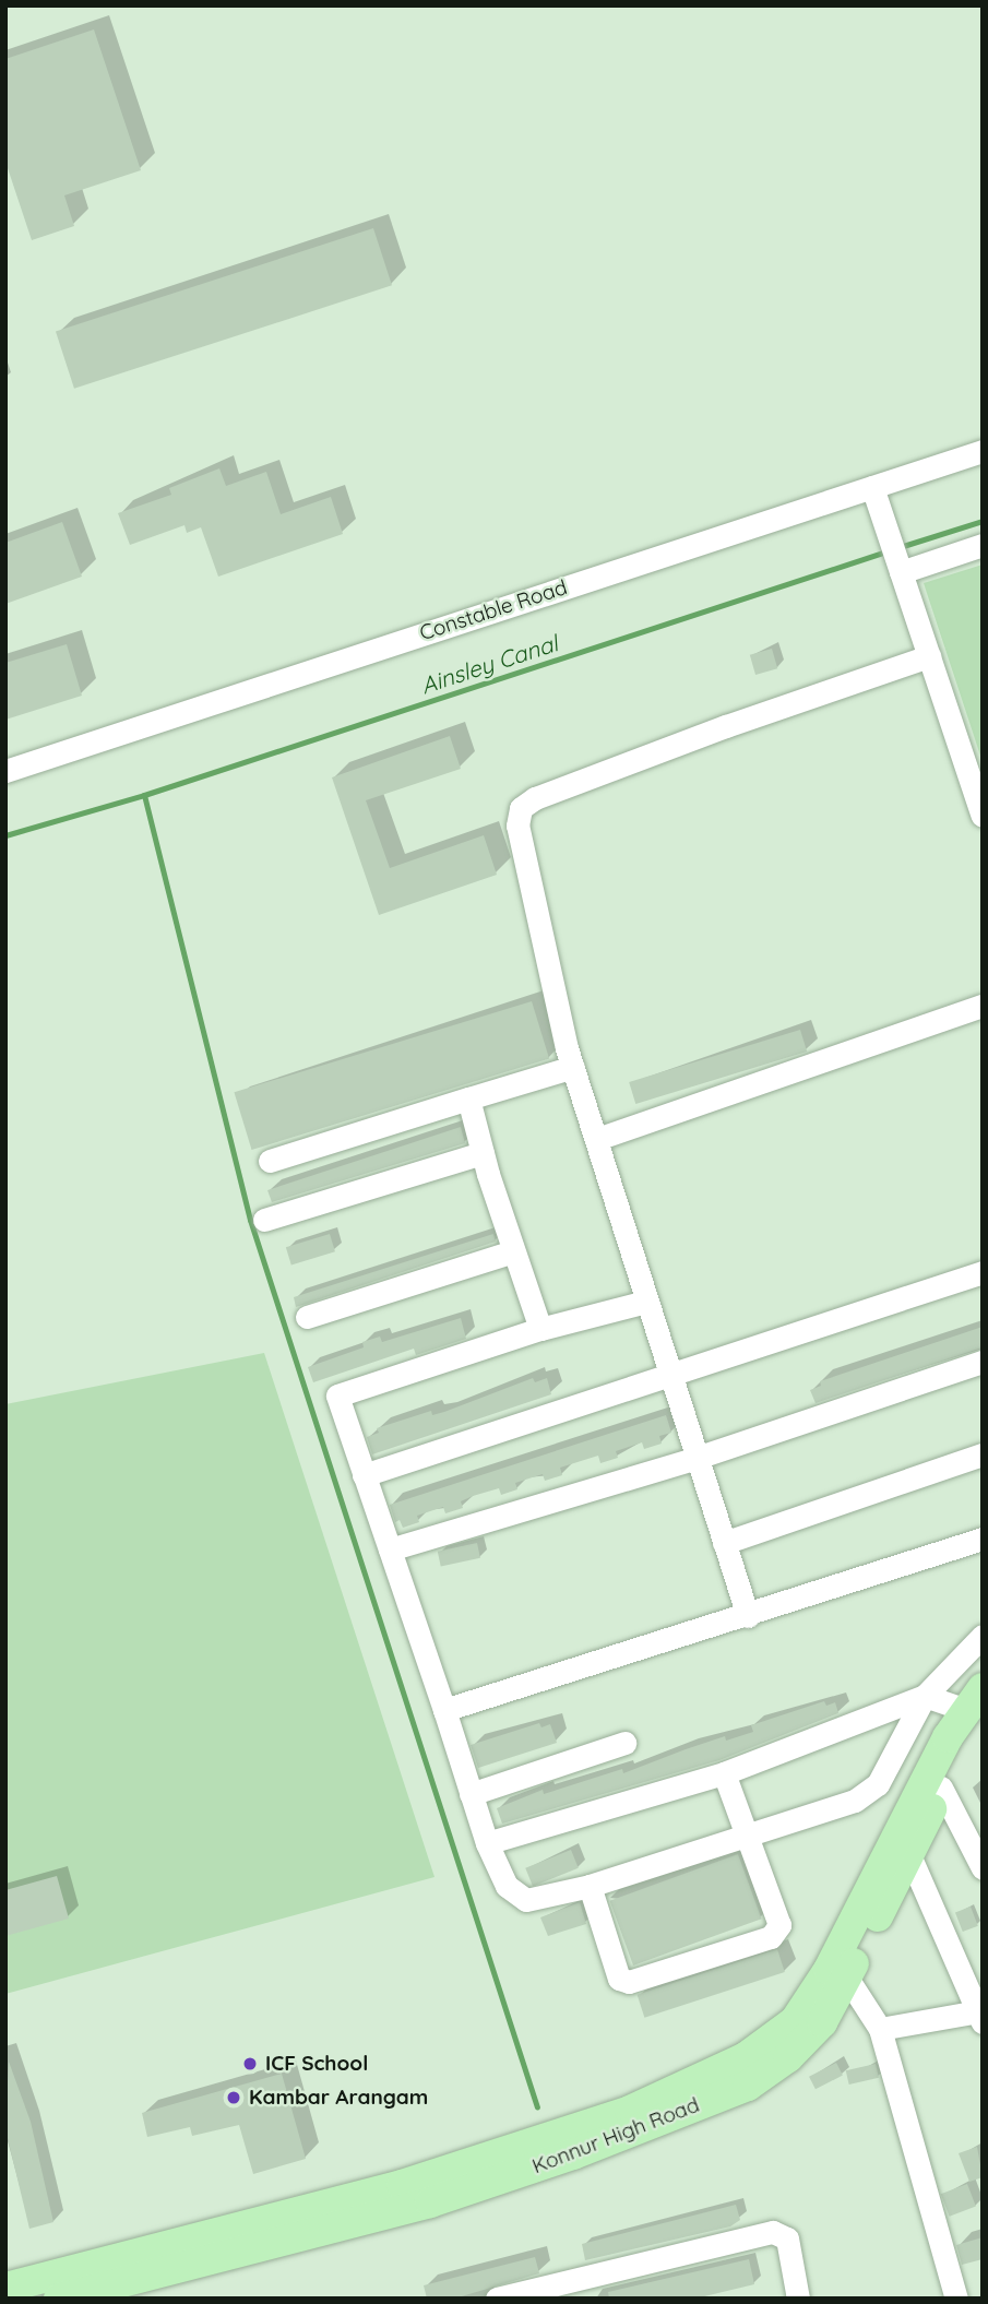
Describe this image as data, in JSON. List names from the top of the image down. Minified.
{"streets":{"main road":["Konnur High Road"],"street":["Constable Road"]},"water":["Ainsley Canal"],"places":["ICF School","Kambar Arangam"]}
